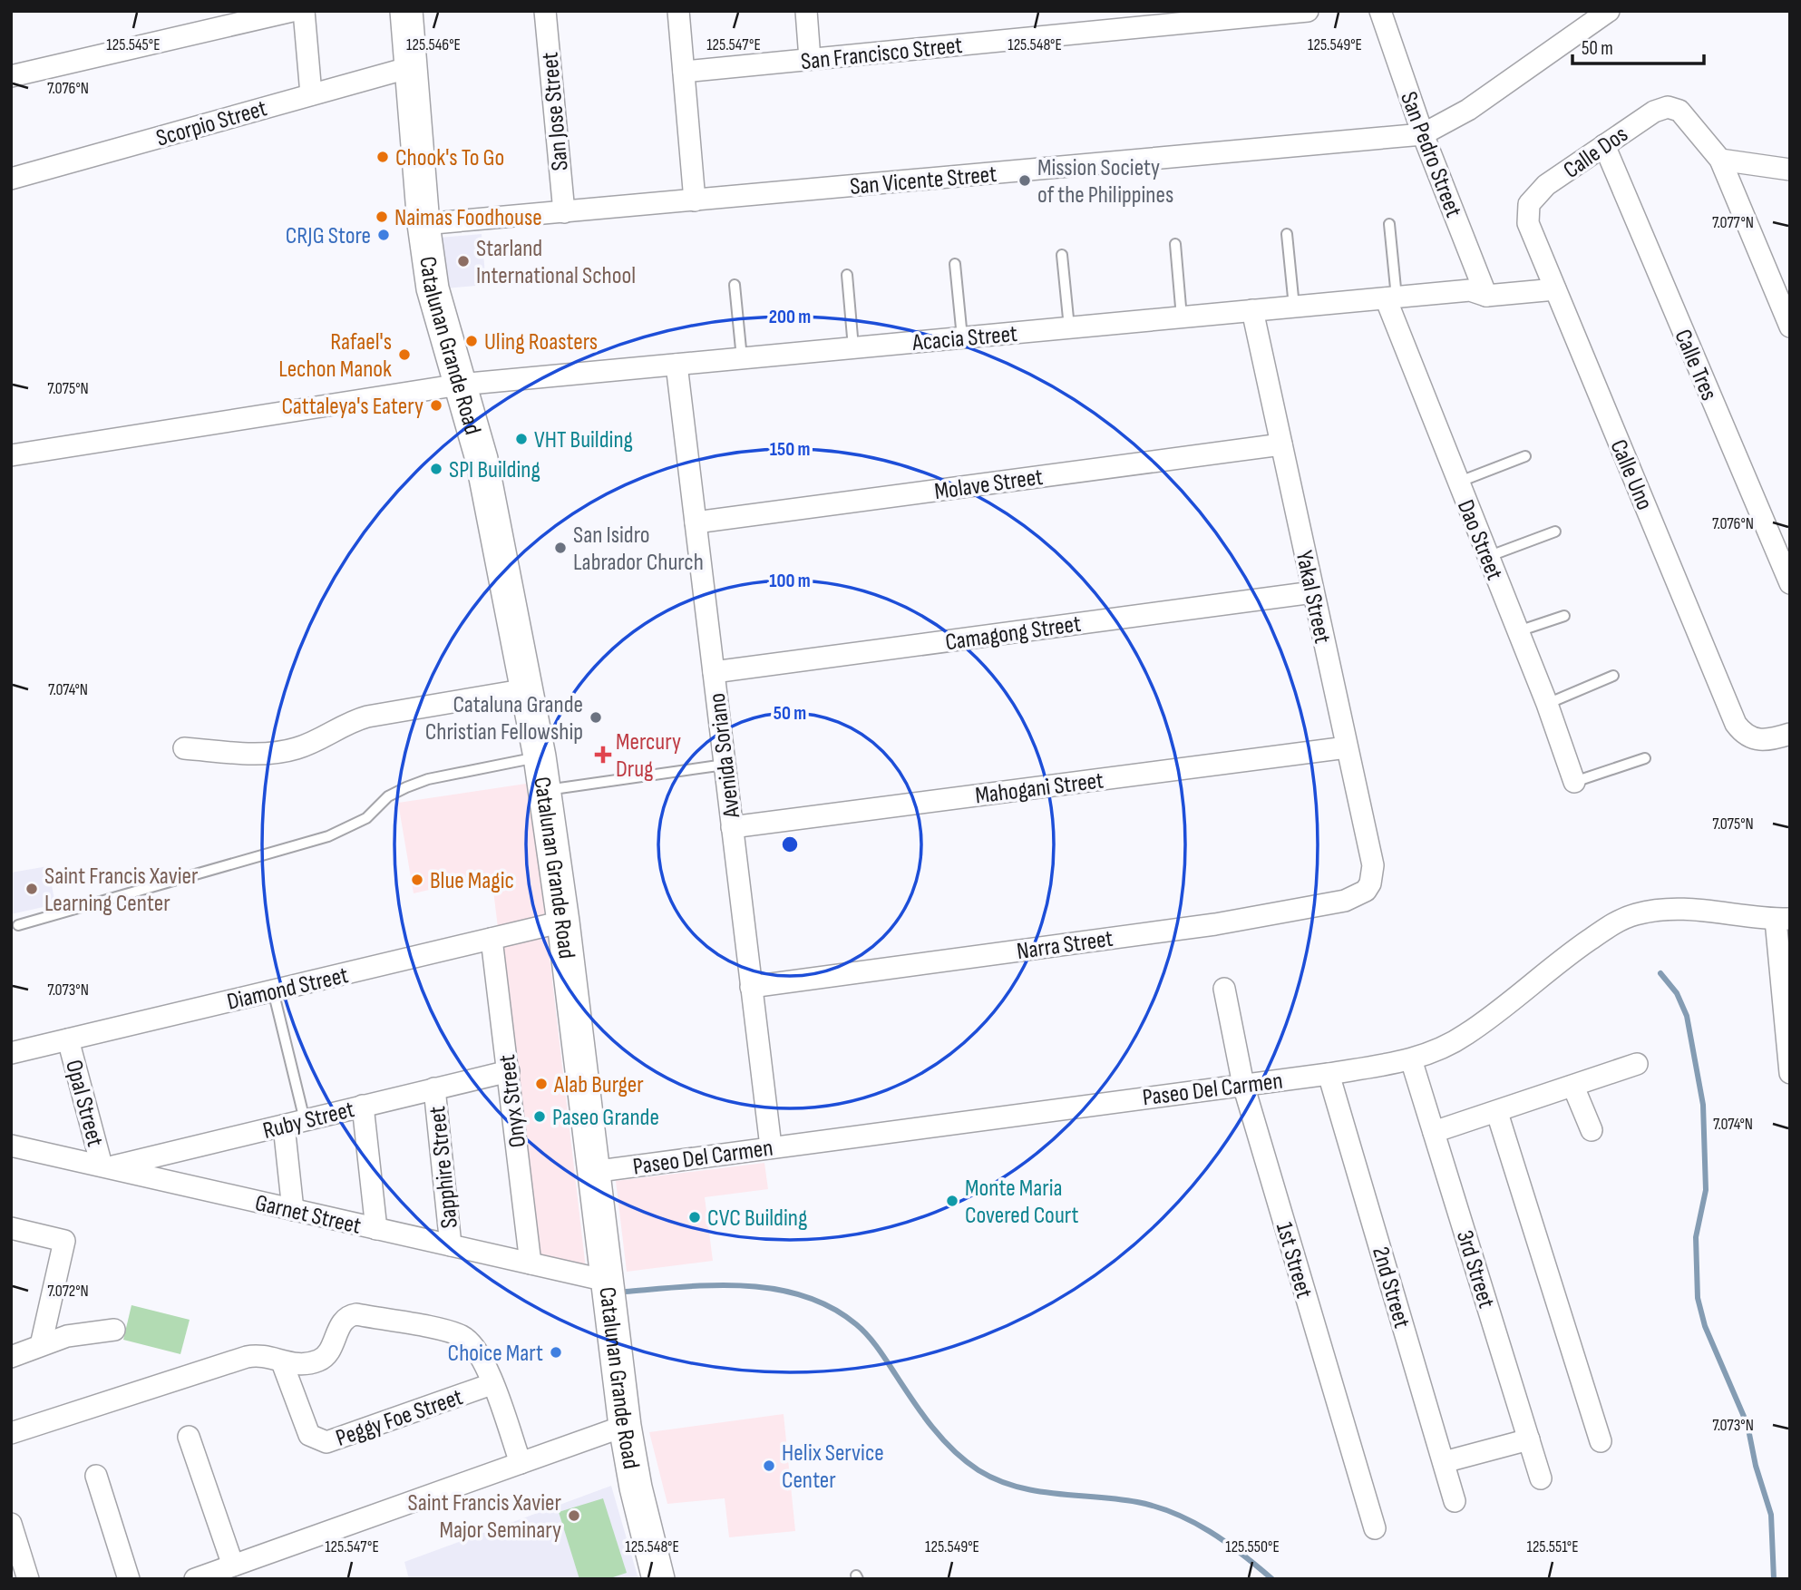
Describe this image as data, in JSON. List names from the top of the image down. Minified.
{"streets":{"main road":["Catalunan Grande Road"],"street":["San Francisco Street","San Jose Street","Scorpio Street","Calle Dos","San Pedro Street","San Vicente Street","Acacia Street","Calle Tres","Calle Uno","Molave Street","Dao Street","Yakal Street","Camagong Street","Avenida Soriano","Mahogani Street","Narra Street","Diamond Street","Paseo Del Carmen","Onyx Street","Opal Street","Ruby Street","Sapphire Street","Garnet Street","1st Street","3rd Street","2nd Street","Peggy Foe Street"]},"crossings":[["San Jose Street","San Vicente Street"],["Scorpio Street","Catalunan Grande Road"],["Calle Dos","Calle Tres"],["Calle Dos","Calle Uno"],["San Pedro Street","San Vicente Street"],["San Pedro Street","Acacia Street"],["San Vicente Street","Catalunan Grande Road"],["Acacia Street","Catalunan Grande Road"],["Acacia Street","Calle Uno"],["Acacia Street","Dao Street"],["Acacia Street","Yakal Street"],["Acacia Street","Avenida Soriano"],["Catalunan Grande Road","Diamond Street"],["Catalunan Grande Road","Paseo Del Carmen"],["Catalunan Grande Road","Garnet Street"],["Molave Street","Yakal Street"],["Molave Street","Avenida Soriano"],["Yakal Street","Camagong Street"],["Yakal Street","Mahogani Street"],["Yakal Street","Narra Street"],["Camagong Street","Avenida Soriano"],["Avenida Soriano","Mahogani Street"],["Avenida Soriano","Narra Street"],["Avenida Soriano","Paseo Del Carmen"],["Diamond Street","Onyx Street"],["Diamond Street","Opal Street"],["Paseo Del Carmen","1st Street"],["Paseo Del Carmen","3rd Street"],["Paseo Del Carmen","2nd Street"],["Onyx Street","Ruby Street"],["Onyx Street","Garnet Street"],["Opal Street","Ruby Street"],["Opal Street","Garnet Street"],["Ruby Street","Sapphire Street"],["Ruby Street","Garnet Street"],["Sapphire Street","Garnet Street"]],"places":{"other":["Chook's To Go","Mission Society of the Philippines","Naimas Foodhouse","CRJG Store","Starland International School","Uling Roasters","Rafael's Lechon Manok","Cattaleya's Eatery","VHT Building","SPI Building","San Isidro Labrador Church","Cataluna Grande Christian Fellowship","Blue Magic","Saint Francis Xavier Learning Center","Alab Burger","Paseo Grande","Monte Maria Covered Court","CVC Building","Choice Mart","Helix Service Center","Saint Francis Xavier Major Seminary"],"health":["Mercury Drug"]},"scale_bar":"50 m","coordinates":["125.545°E","125.546°E","125.547°E","125.548°E","125.549°E","7.076°N","7.077°N","7.075°N","7.074°N","7.073°N","7.072°N","125.550°E","125.551°E"],"rings":["200 m","150 m","100 m","50 m"]}
